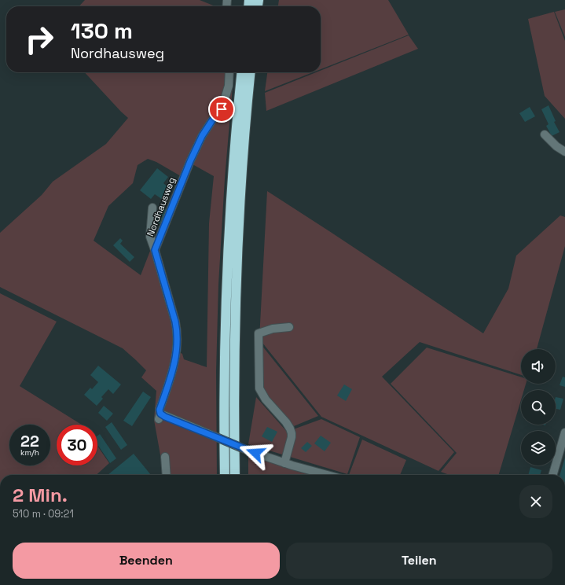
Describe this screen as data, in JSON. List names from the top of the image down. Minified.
{"streets":{"street":["Nordhausweg"]},"page":{"turn":["130 m","Nordhausweg"],"speed":"22 km/h","limit":"30","heading":["2 Min.","510 m · 09:21"],"buttons":["Beenden","Teilen"]}}
